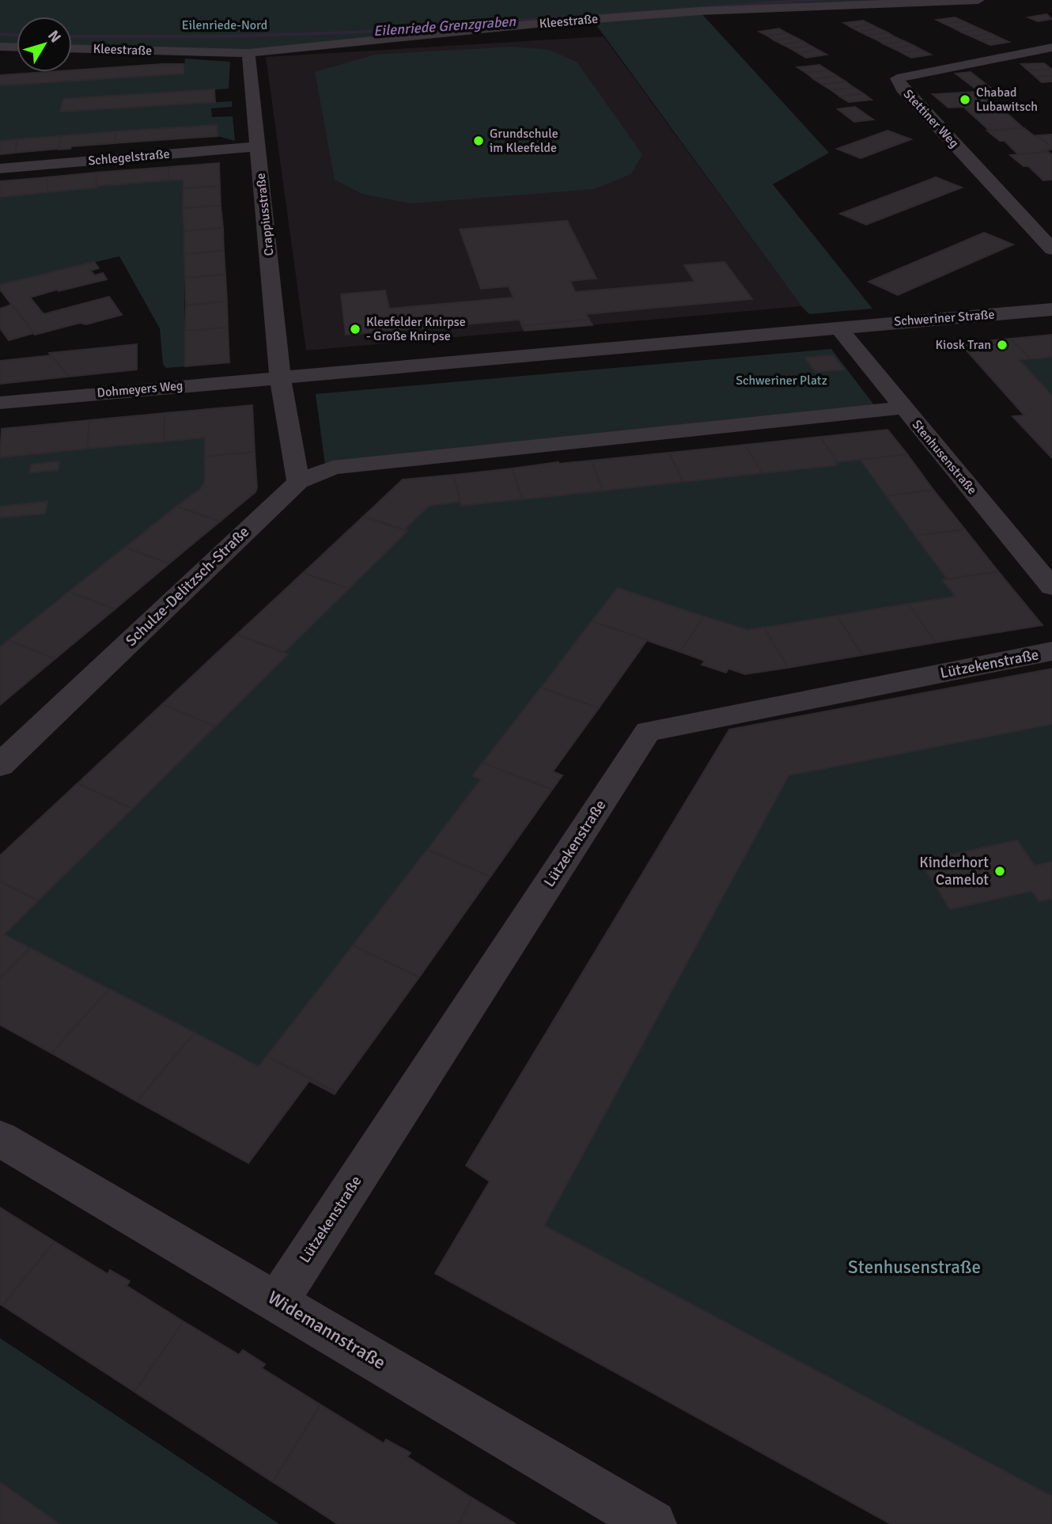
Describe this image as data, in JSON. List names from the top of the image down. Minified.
{"streets":{"street":["Kleestraße","Stettiner Weg","Schlegelstraße","Crappiusstraße","Schweriner Straße","Dohmeyers Weg","Stenhusenstraße","Schulze-Delitzsch-Straße","Lützekenstraße","Widemannstraße"]},"crossings":[["Kleestraße","Crappiusstraße"],["Schlegelstraße","Crappiusstraße"],["Crappiusstraße","Dohmeyers Weg"],["Schweriner Straße","Stenhusenstraße"],["Lützekenstraße","Widemannstraße"]],"water":["Eilenriede Grenzgraben"],"parks":["Eilenriede-Nord","Schweriner Platz","Stenhusenstraße"],"places":["Chabad Lubawitsch","Grundschule im Kleefelde","Kleefelder Knirpse - Große Knirpse","Kiosk Tran","Kinderhort Camelot"],"north":"top right"}
